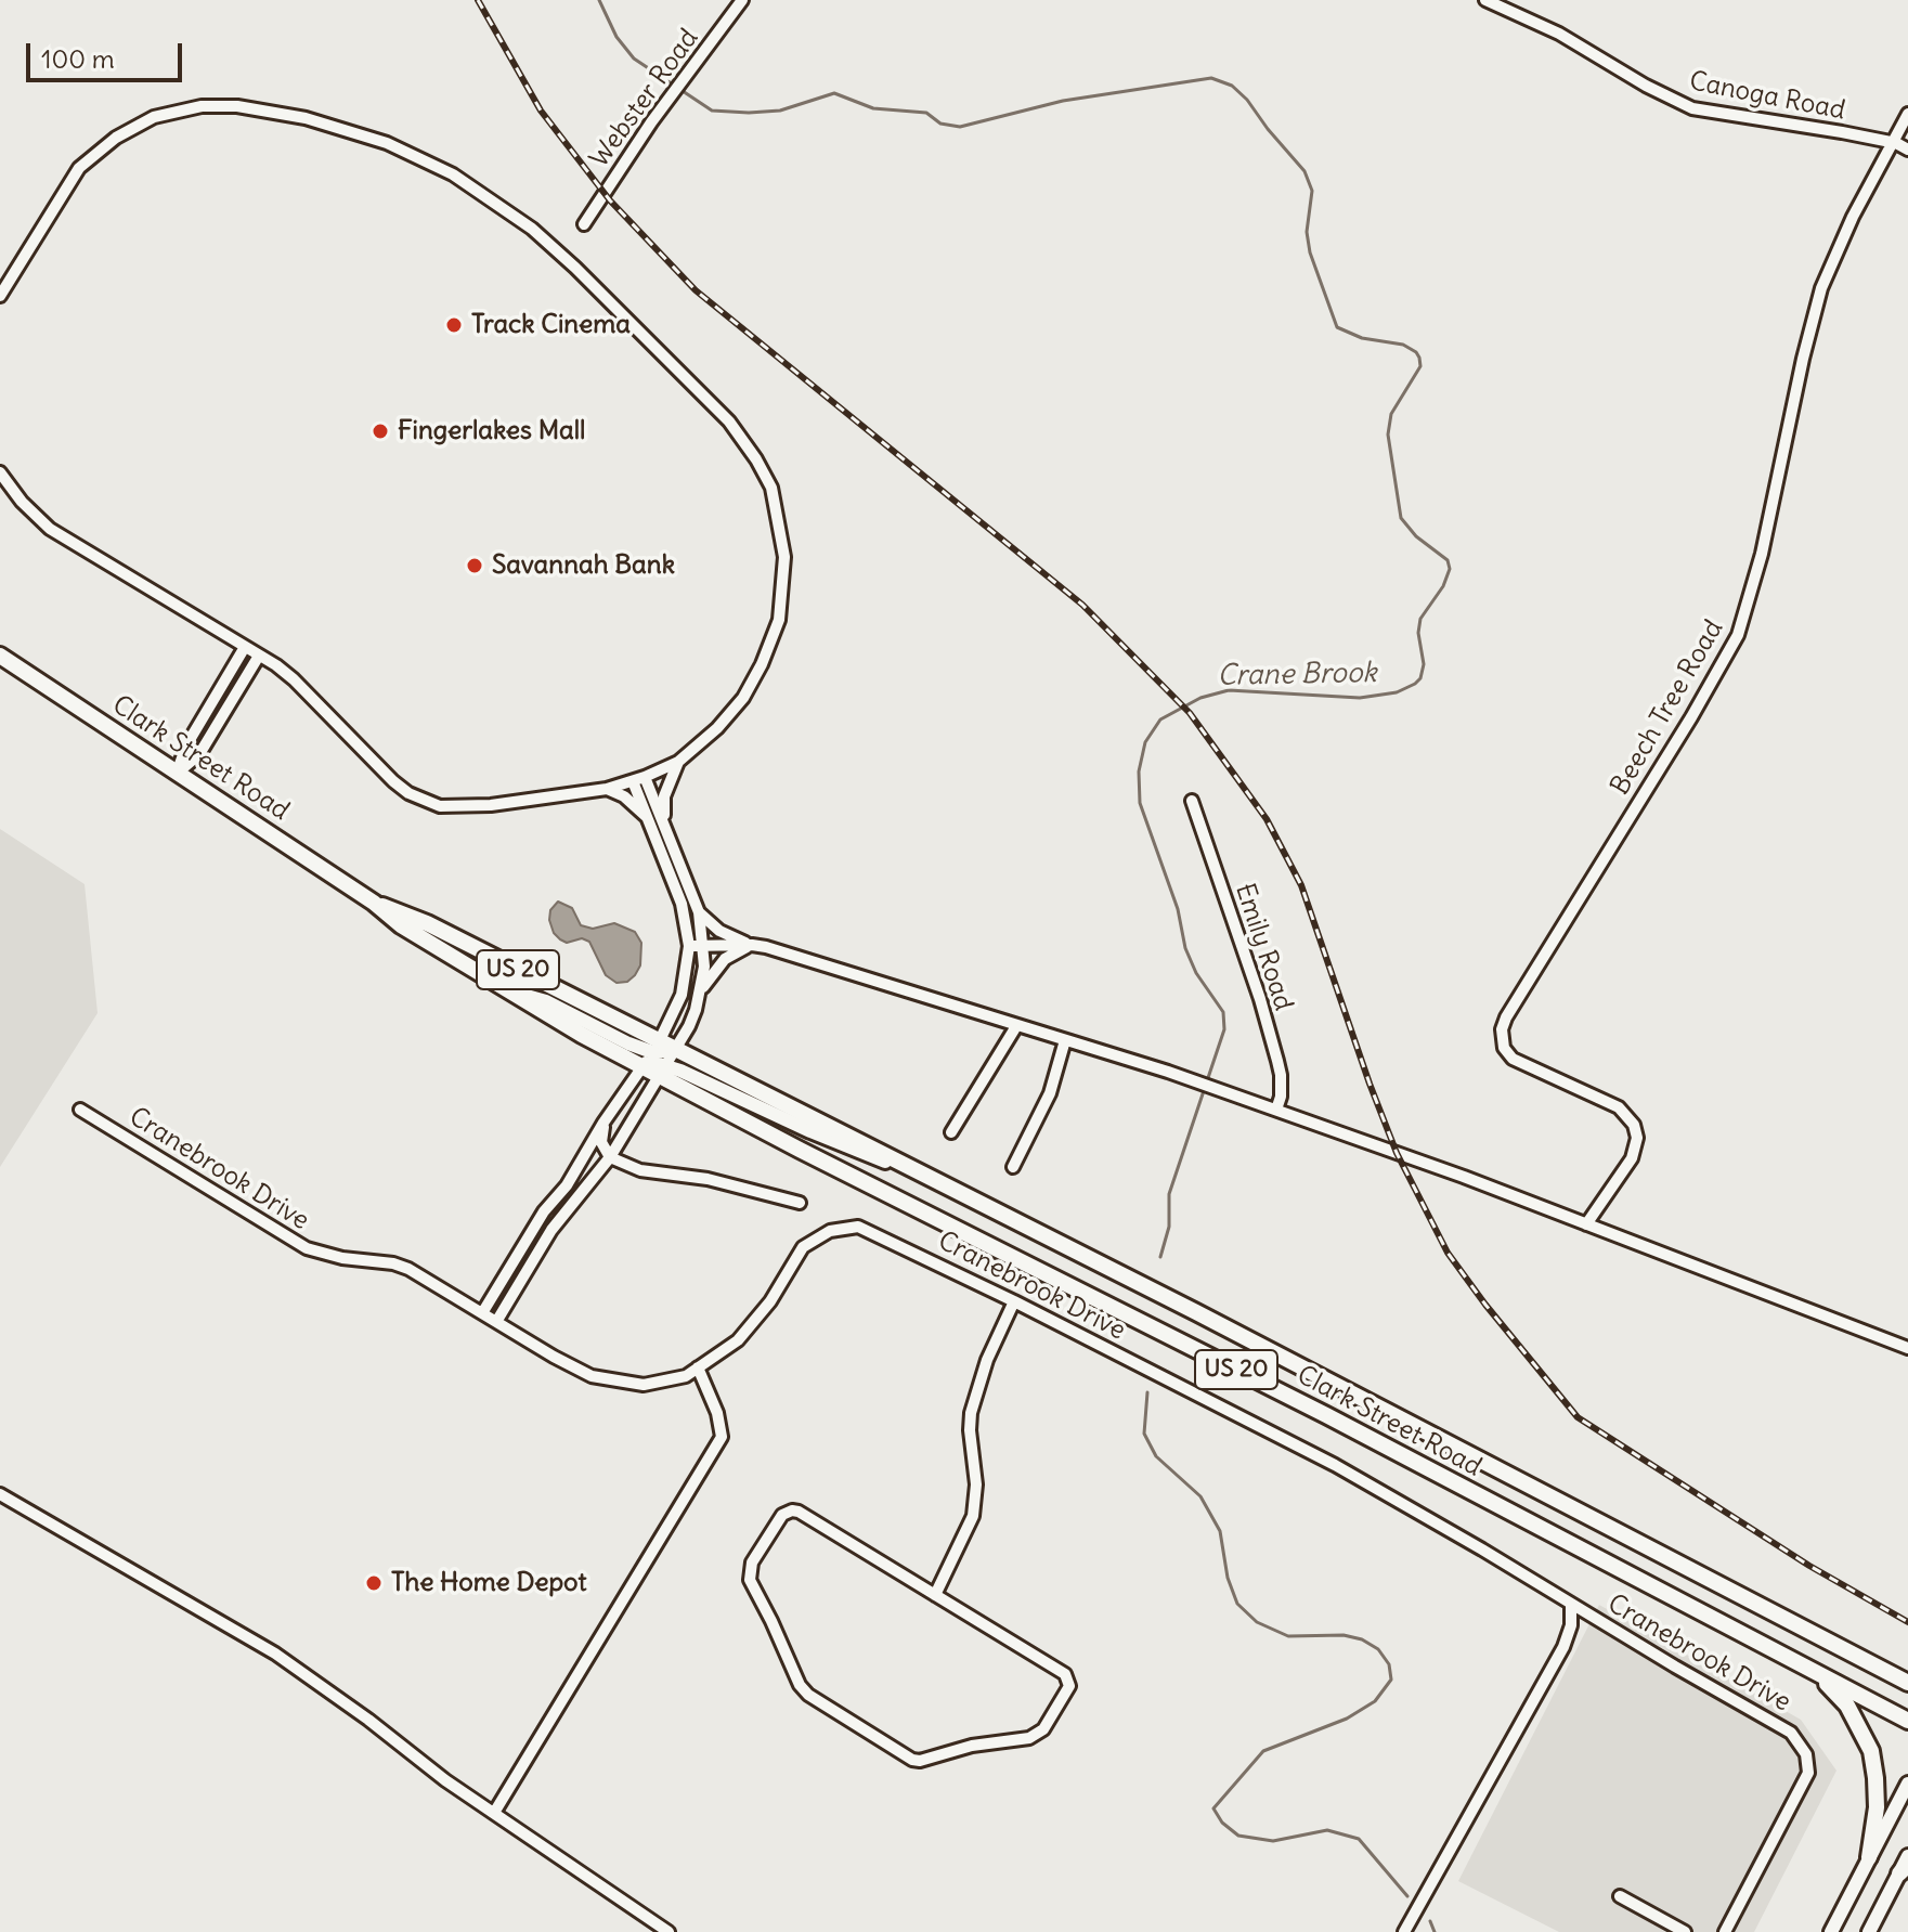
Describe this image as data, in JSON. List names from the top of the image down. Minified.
{"streets":{"highway":["Clark Street Road","US 20"],"street":["Canoga Road","Webster Road","Beech Tree Road","Emily Road","Cranebrook Drive"]},"crossings":[["Canoga Road","Beech Tree Road"],["Clark Street Road","US 20"]],"water":["Crane Brook"],"places":["Track Cinema","Fingerlakes Mall","Savannah Bank","The Home Depot"],"scale_bar":"100 m"}
